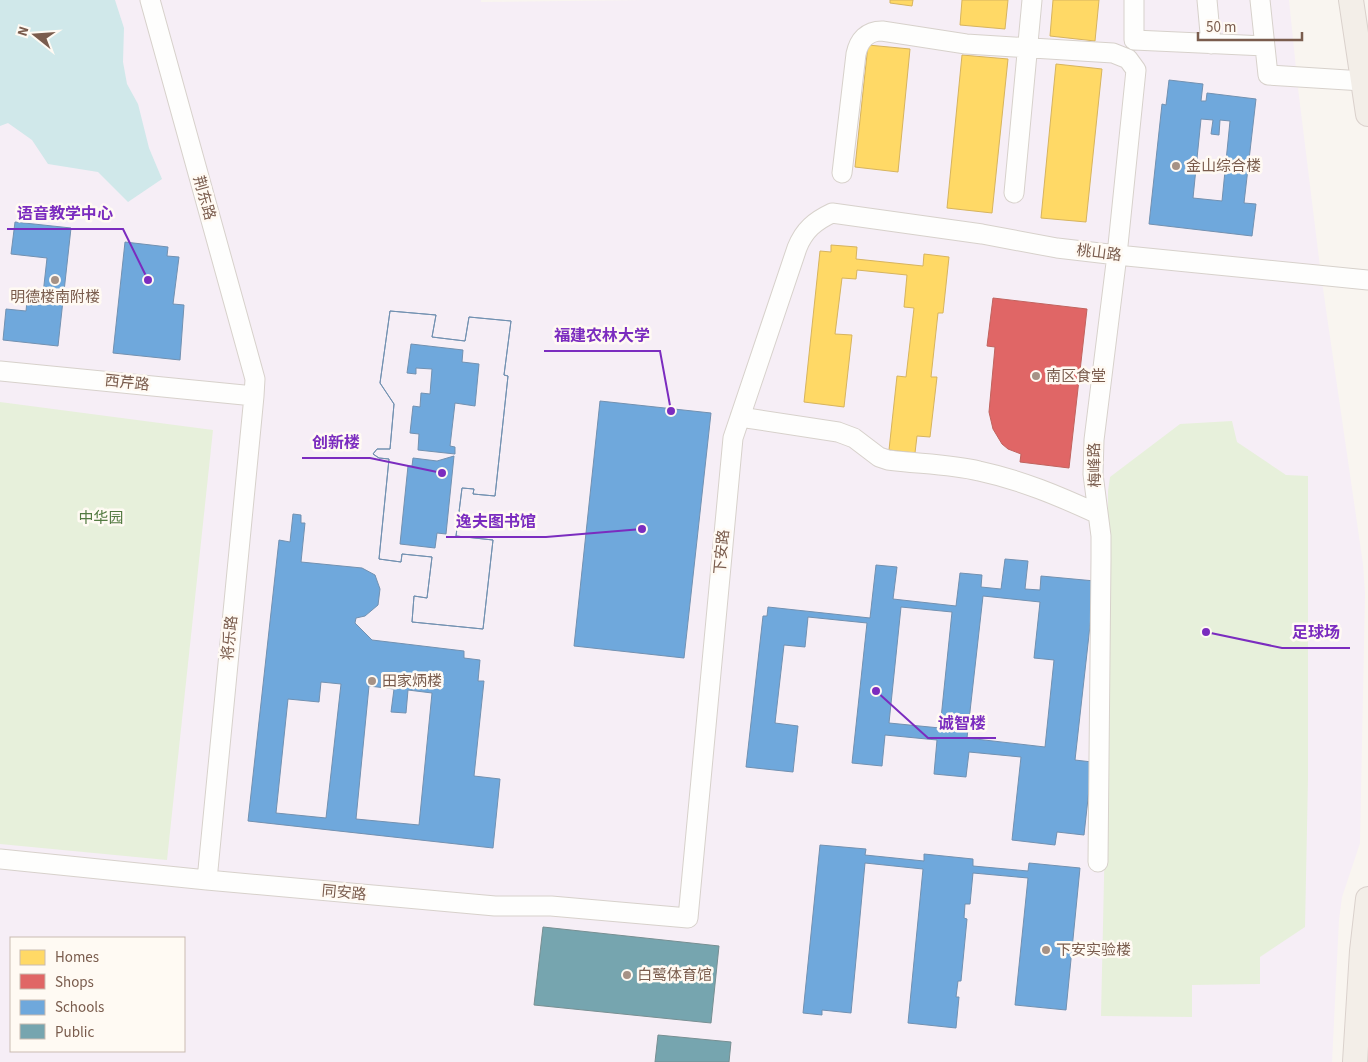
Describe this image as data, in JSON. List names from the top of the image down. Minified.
{"streets":{"street":["荆东路","桃山路","西芹路","梅峰路","下安路","将乐路","同安路"]},"crossings":[["荆东路","西芹路"],["荆东路","将乐路"],["桃山路","梅峰路"],["桃山路","下安路"],["西芹路","将乐路"],["下安路","同安路"],["将乐路","同安路"]],"parks":["中华园"],"places":["金山综合楼","明德楼南附楼","语音教学中心","南区食堂","福建农林大学","创新楼","逸夫图书馆","足球场","田家炳楼","诚智楼","下安实验楼","白鹭体育馆"],"legend":["Homes","Shops","Schools","Public"],"scale_bar":"50 m","north":"left"}
